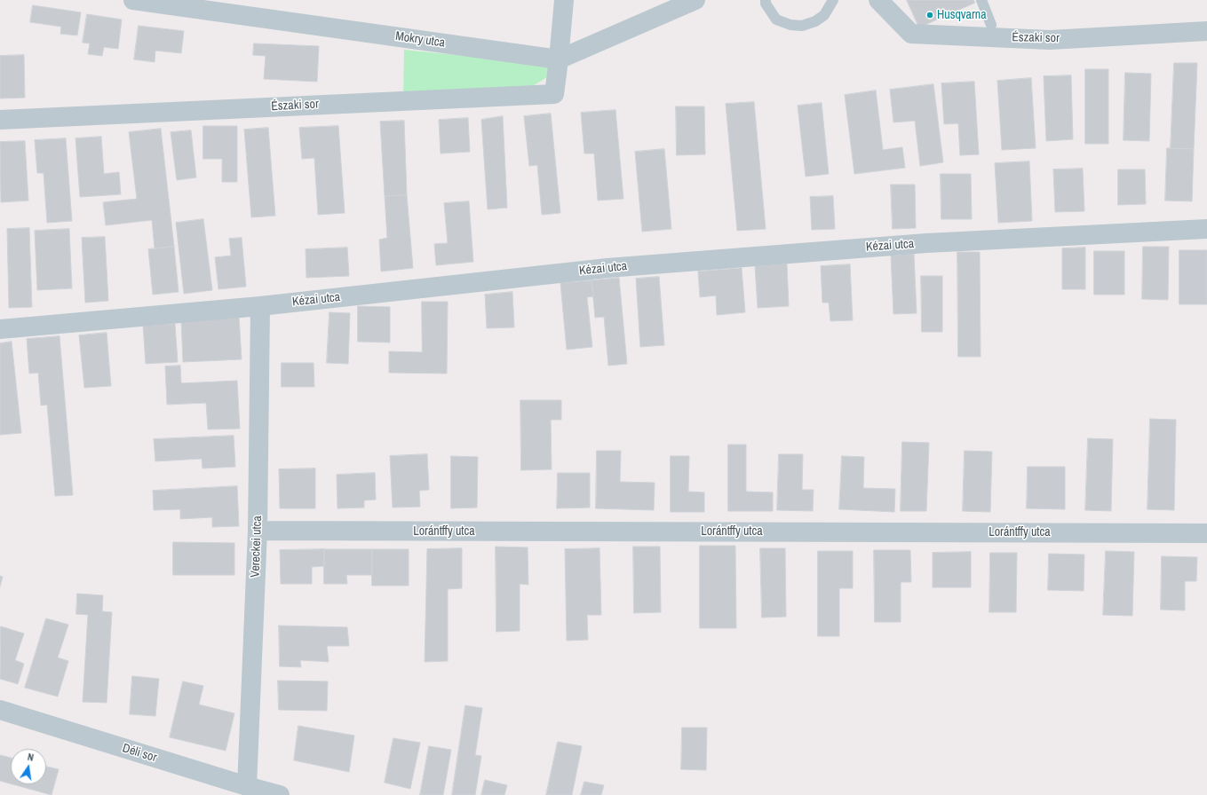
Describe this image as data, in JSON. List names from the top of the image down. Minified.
{"streets":{"street":["Északi sor","Mokry utca","Kézai utca","Lorántffy utca","Vereckei utca","Déli sor"]},"crossings":[["Északi sor","Mokry utca"],["Kézai utca","Vereckei utca"],["Lorántffy utca","Vereckei utca"],["Vereckei utca","Déli sor"]],"places":["Husqvarna"],"north":"top"}
